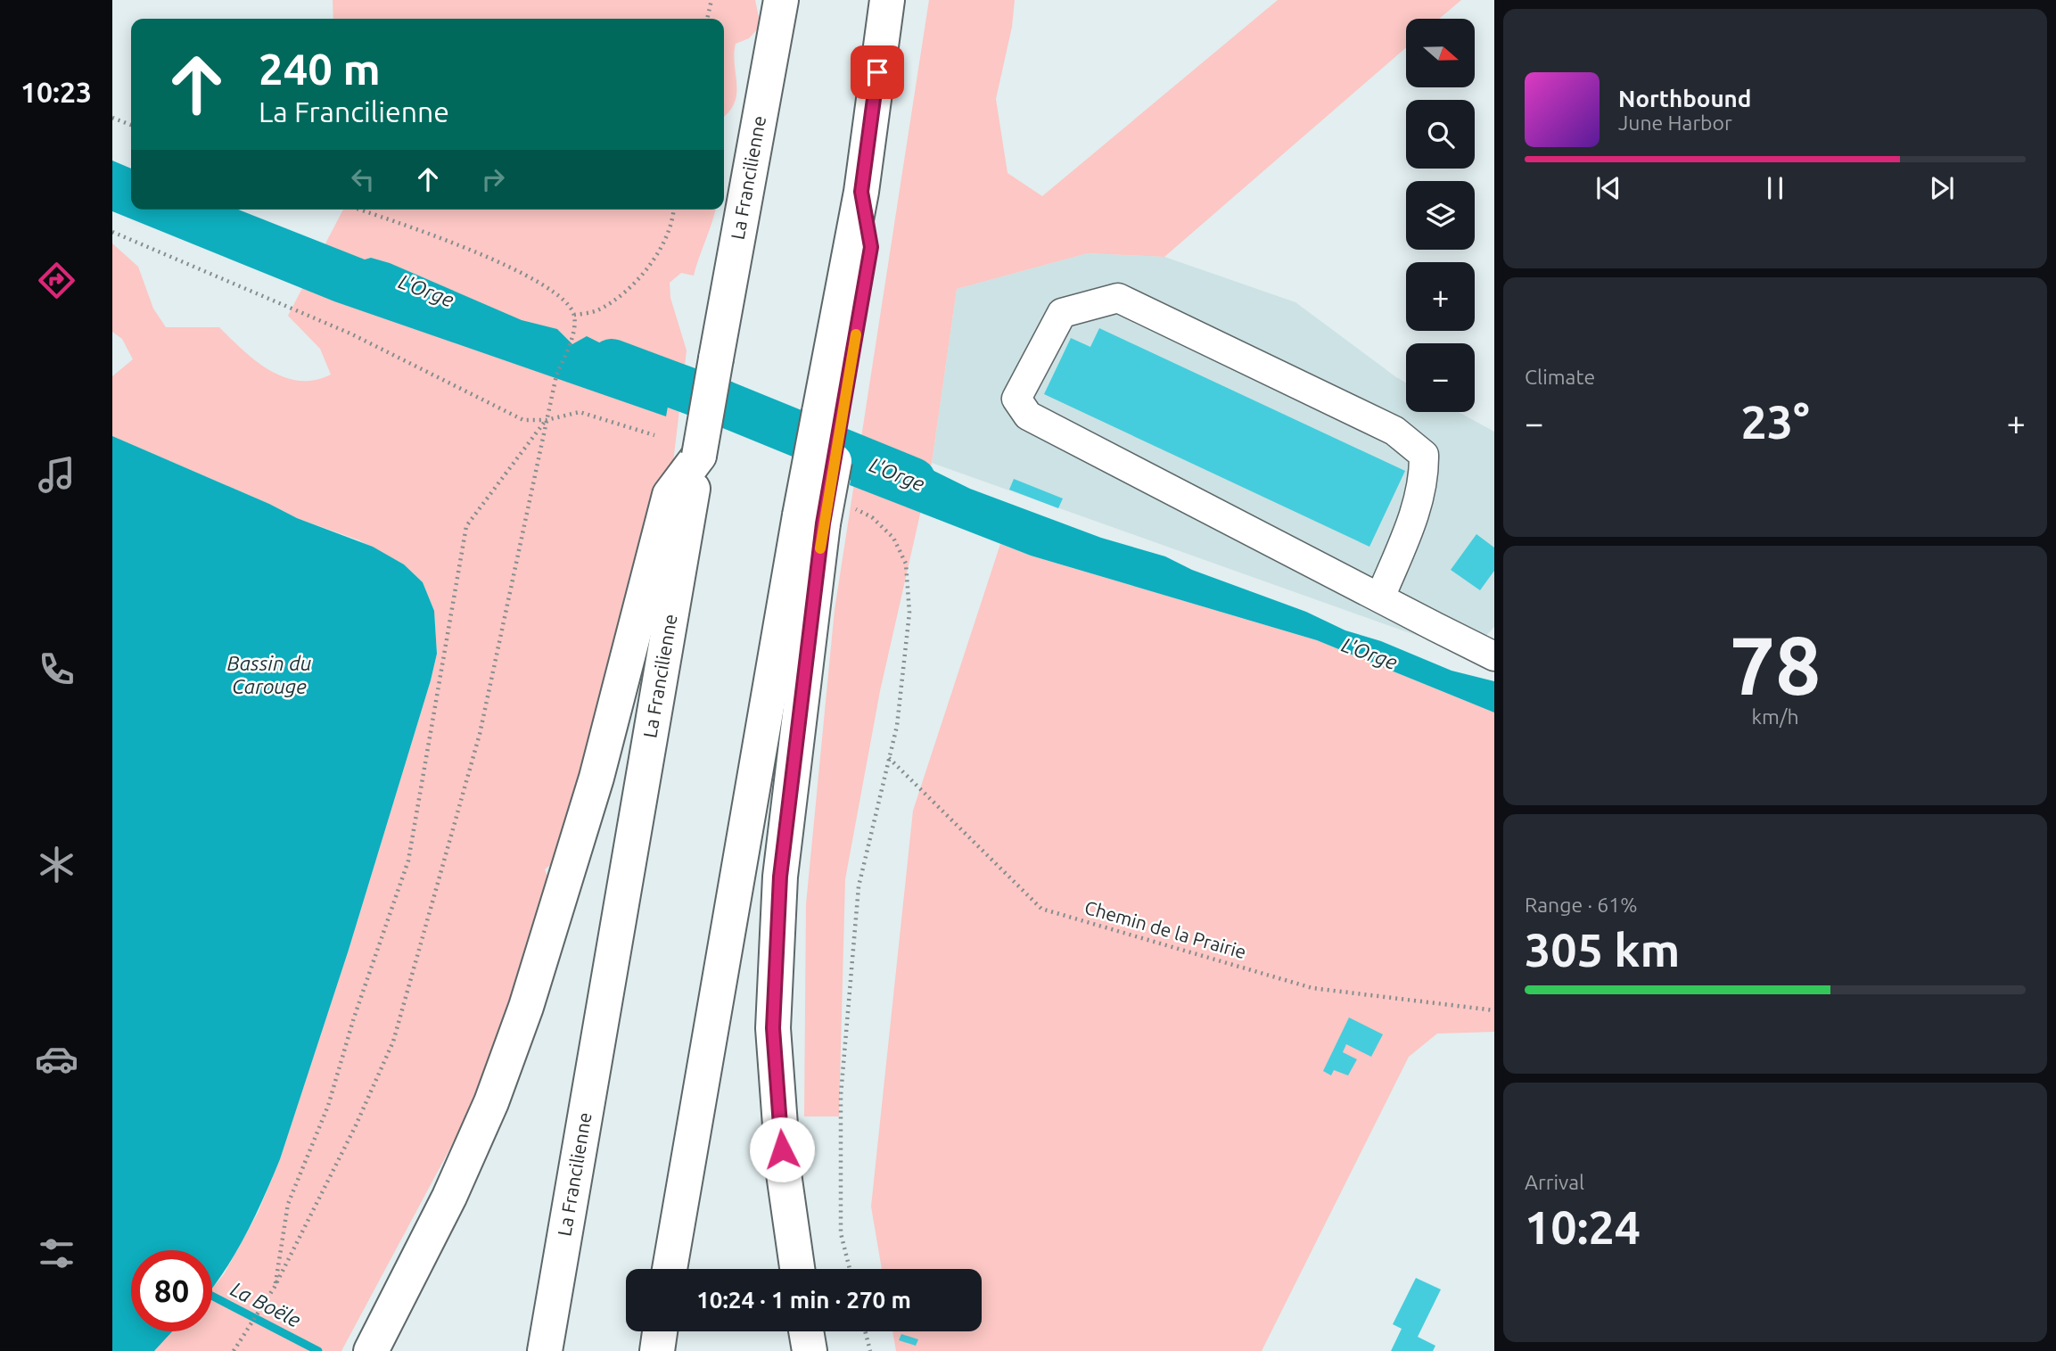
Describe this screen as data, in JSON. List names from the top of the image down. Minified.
{"streets":{"highway":["La Francilienne"],"path":["Chemin de la Prairie"]},"water":["L'Orge","Bassin du Carouge","La Boële"],"north":"right","page":{"tabs":"10:23","map_buttons":["+","−"],"turn":["240 m","La Francilienne"],"song":["Northbound","June Harbor"],"tile":["Climate",["78","km/h"],["Range · 61%","305 km"],["Arrival","10:24"]],"heat":["−","23°","+"],"limit":"80","trip":"10:24 · 1 min · 270 m"}}
